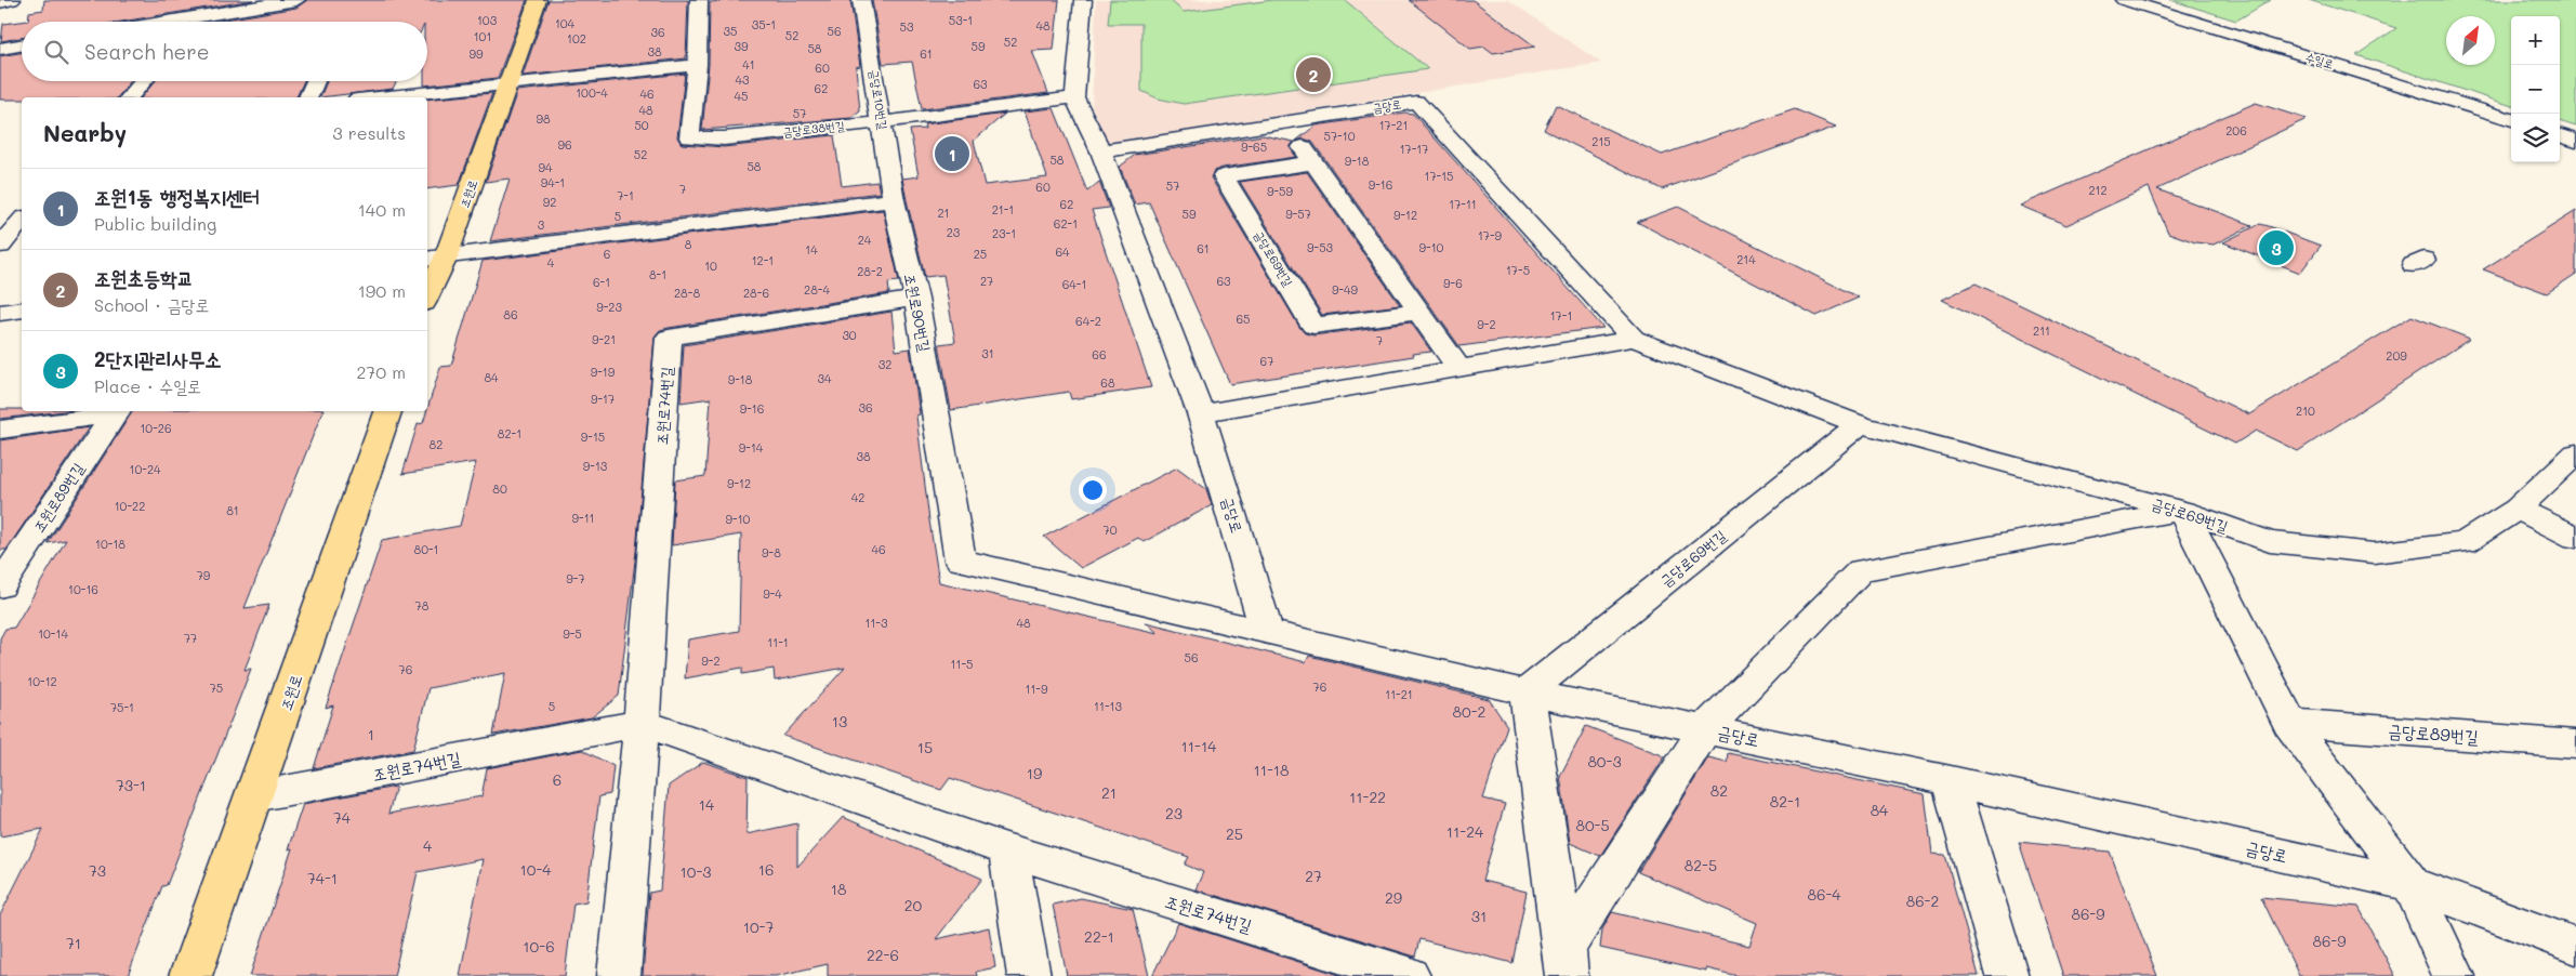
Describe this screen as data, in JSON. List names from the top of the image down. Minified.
{"streets":{"main road":["조원로"],"street":["수일로","금당로10번길","금당로","금당로38번길","금당로69번길","조원로90번길","조원로74번길","조원로89번길","금당로89번길"]},"crossings":[["금당로10번길","금당로38번길"],["금당로10번길","조원로90번길"],["금당로","금당로38번길"],["금당로","금당로69번길"],["금당로","조원로90번길"],["조원로","조원로74번길"],["조원로90번길","조원로74번길"]],"house_numbers":["103","53-1","104","35-1","48","53","35","56","36","52","101","102","52","39","59","58","38","99","61","41","60","43","63","62","100-4","46","45","48","57","98","50","17-21","206","57-10","215","96","9-65","17-17","52","58","9-18","58","94","17-15","94-1","9-16","57","60","7","212","9-59","7-1","92","62","17-11","21-1","21","59","9-57","9-12","5","62-1","3","23","23-1","17-9","24","8","9-53","9-10","61","14","64","6","25","214","12-1","4","10","17-5","28-2","8-1","27","63","6-1","9-6","64-1","28-4","9-49","28-8","28-6","9-23","86","17-1","65","64-2","9-2","211","30","9-21","7","31","66","209","67","32","9-19","84","34","9-18","68","9-17","36","9-16","210","10-26","82-1","9-15","82","9-14","38","9-13","10-24","9-12","80","42","10-22","81","9-11","9-10","70","10-18","80-1","46","9-8","79","9-7","10-16","9-4","78","11-3","48","10-14","9-5","77","11-1","56","9-2","11-5","76","10-12","76","75","11-9","11-21","5","11-13","75-1","80-2","13","1","11-14","15","80-3","11-18","19","6","73-1","82","21","11-22","82-1","14","84","23","74","80-5","11-24","25","4","82-5","10-4","16","73","10-3","27","74-1","18","86-4","29","86-2","20","86-9","31","10-7","22-1","86-9","71","10-6","22-6"],"north":"top right","page":{"map_buttons":["+","−"],"search":"Search here","pins":["2","1","3"],"heading":["Nearby","3 results"],"list":[{"mark":"1","name":"조원1동 행정복지센터","note":"Public building","value":"140 m"},{"mark":"2","name":"조원초등학교","note":"School · 금당로","value":"190 m"},{"mark":"3","name":"2단지관리사무소","note":"Place · 수일로","value":"270 m"}]}}
